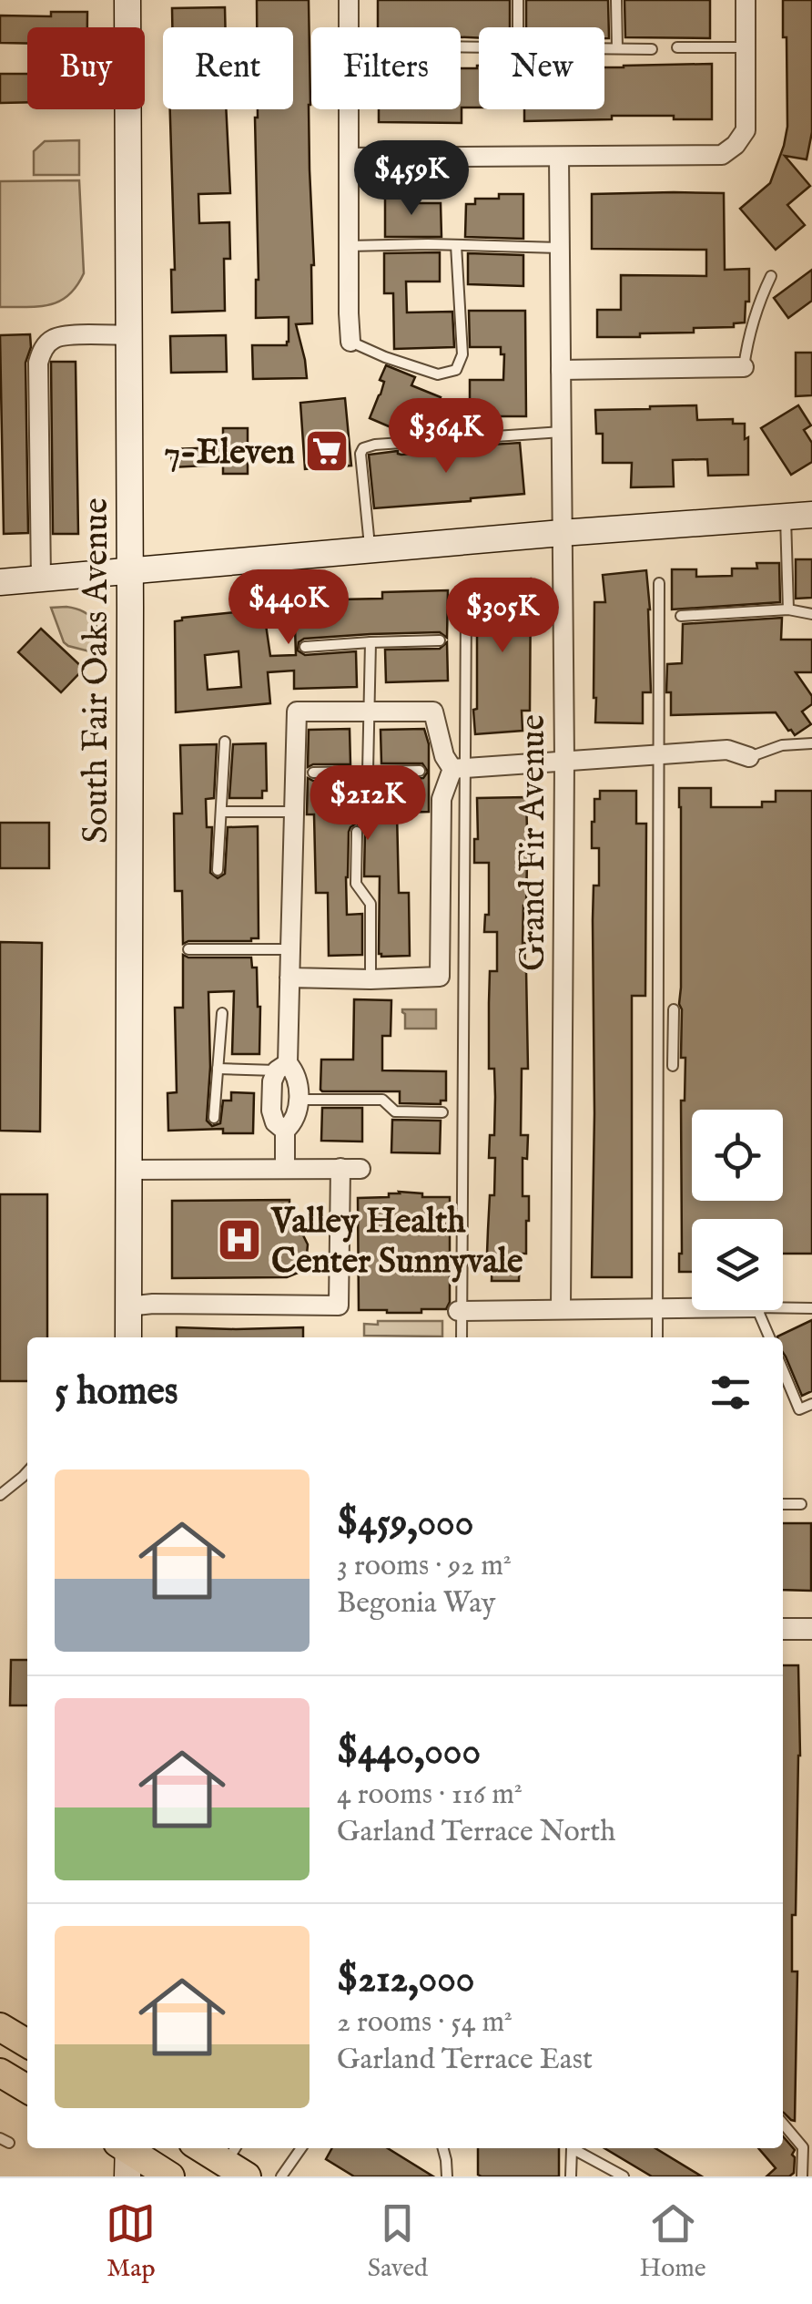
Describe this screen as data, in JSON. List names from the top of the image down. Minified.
{"streets":{"main road":["South Fair Oaks Avenue"],"street":["Grand Fir Avenue"]},"places":{"supermarket":["7-Eleven"],"hospital":["Valley Health Center Sunnyvale"]},"page":{"chip":["Buy","Rent","Filters","New"],"price":["$459K","$364K","$440K","$305K","$212K"],"heading":"5 homes","list":[{"name":"$459,000","note":"3 rooms · 92 m² · Begonia Way"},{"name":"$440,000","note":"4 rooms · 116 m² · Garland Terrace North"},{"name":"$212,000","note":"2 rooms · 54 m² · Garland Terrace East"}],"tabs":["Map","Saved","Home"]}}
